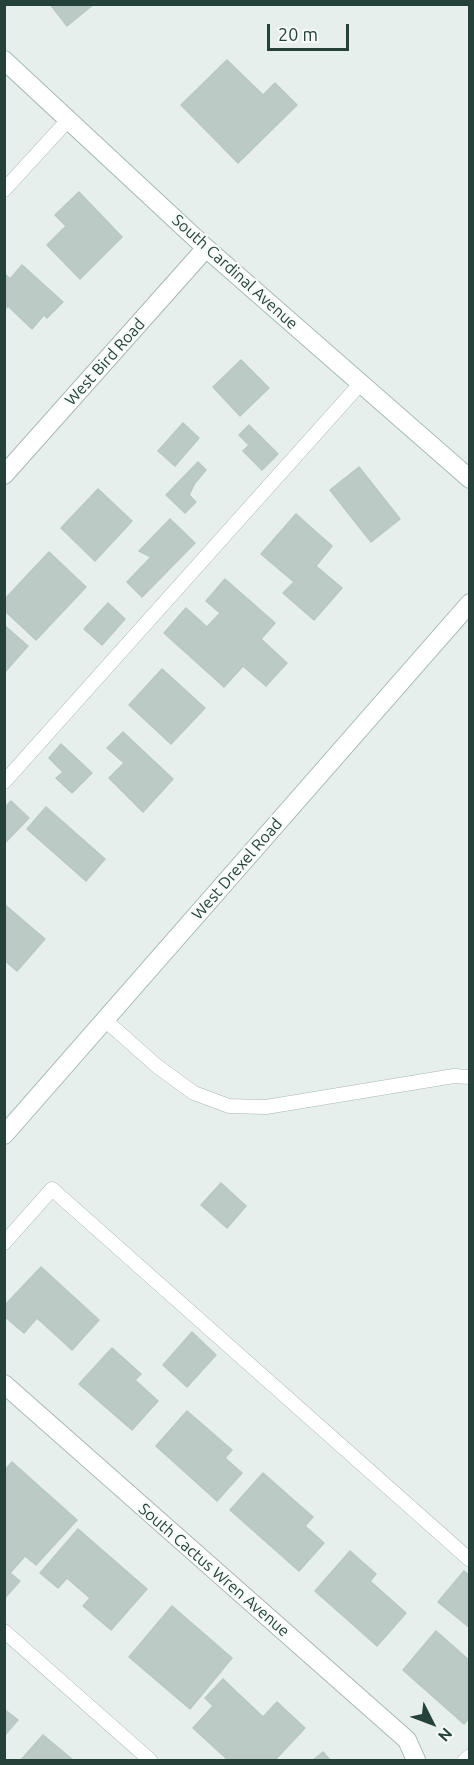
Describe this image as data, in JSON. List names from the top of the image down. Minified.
{"streets":{"street":["South Cardinal Avenue","West Bird Road","West Drexel Road","South Cactus Wren Avenue"]},"crossings":[["South Cardinal Avenue","West Bird Road"]],"scale_bar":"20 m","north":"bottom right"}
